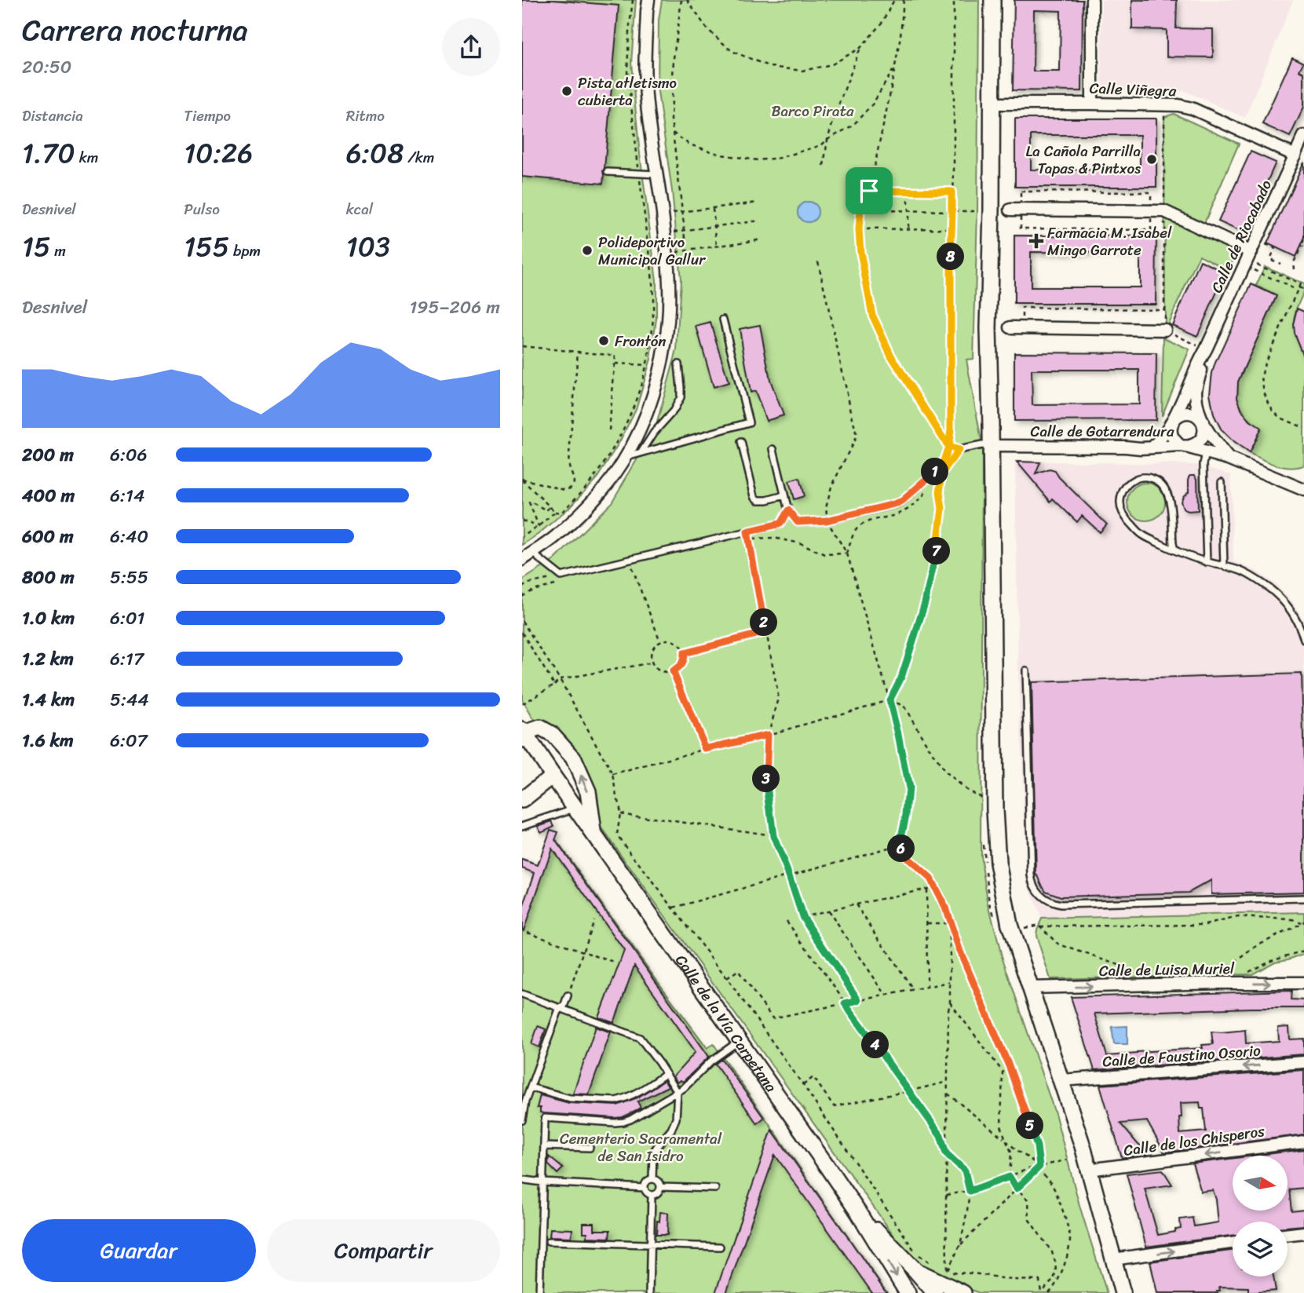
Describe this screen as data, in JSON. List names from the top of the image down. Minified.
{"streets":{"street":["Calle Viñegra","Calle de Riocabado","Calle de Gotarrendura","Calle de Luisa Muriel","Calle de la Vía Carpetana","Calle de Faustino Osorio","Calle de los Chisperos"]},"crossings":[["Calle Viñegra","Calle de Riocabado"],["Calle de Riocabado","Calle de Gotarrendura"]],"one_way":["Calle de Luisa Muriel","Calle de Faustino Osorio"],"parks":["Barco Pirata","Cementerio Sacramental de San Isidro"],"places":{"other":["Pista atletismo cubierta","La Cañola Parrilla Tapas & Pintxos","Polideportivo Municipal Gallur","Frontón"],"health":["Farmacia M. Isabel Mingo Garrote"]},"north":"right","page":{"heading":["Carrera nocturna","20:50"],"stats":[["Distancia","1.70 km"],["Tiempo","10:26"],["Ritmo","6:08 /km"],["Desnivel","15 m"],["Pulso","155 bpm"],["kcal","103"]],"pins":["8","1","7","2","3","6","4","5"],"chart":["Desnivel","195–206 m"],"list":[{"name":"200 m","note":"6:06"},{"name":"400 m","note":"6:14"},{"name":"600 m","note":"6:40"},{"name":"800 m","note":"5:55"},{"name":"1.0 km","note":"6:01"},{"name":"1.2 km","note":"6:17"},{"name":"1.4 km","note":"5:44"},{"name":"1.6 km","note":"6:07"}],"buttons":["Guardar","Compartir"]}}
